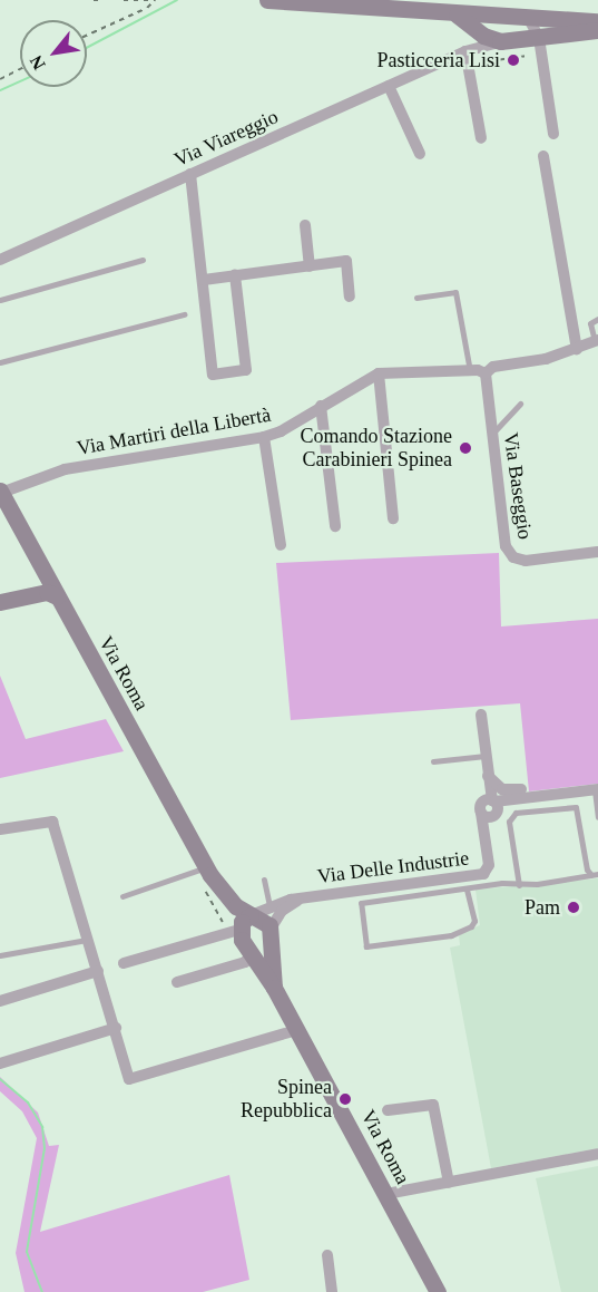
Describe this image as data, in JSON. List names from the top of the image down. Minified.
{"streets":{"street":["Via Viareggio","Via Martiri della Libertà","Via Baseggio","Via Roma","Via Delle Industrie"]},"crossings":[["Via Martiri della Libertà","Via Baseggio"],["Via Martiri della Libertà","Via Roma"],["Via Roma","Via Delle Industrie"]],"places":["Pasticceria Lisi","Comando Stazione Carabinieri Spinea","Pam","Spinea Repubblica"],"north":"bottom left"}
